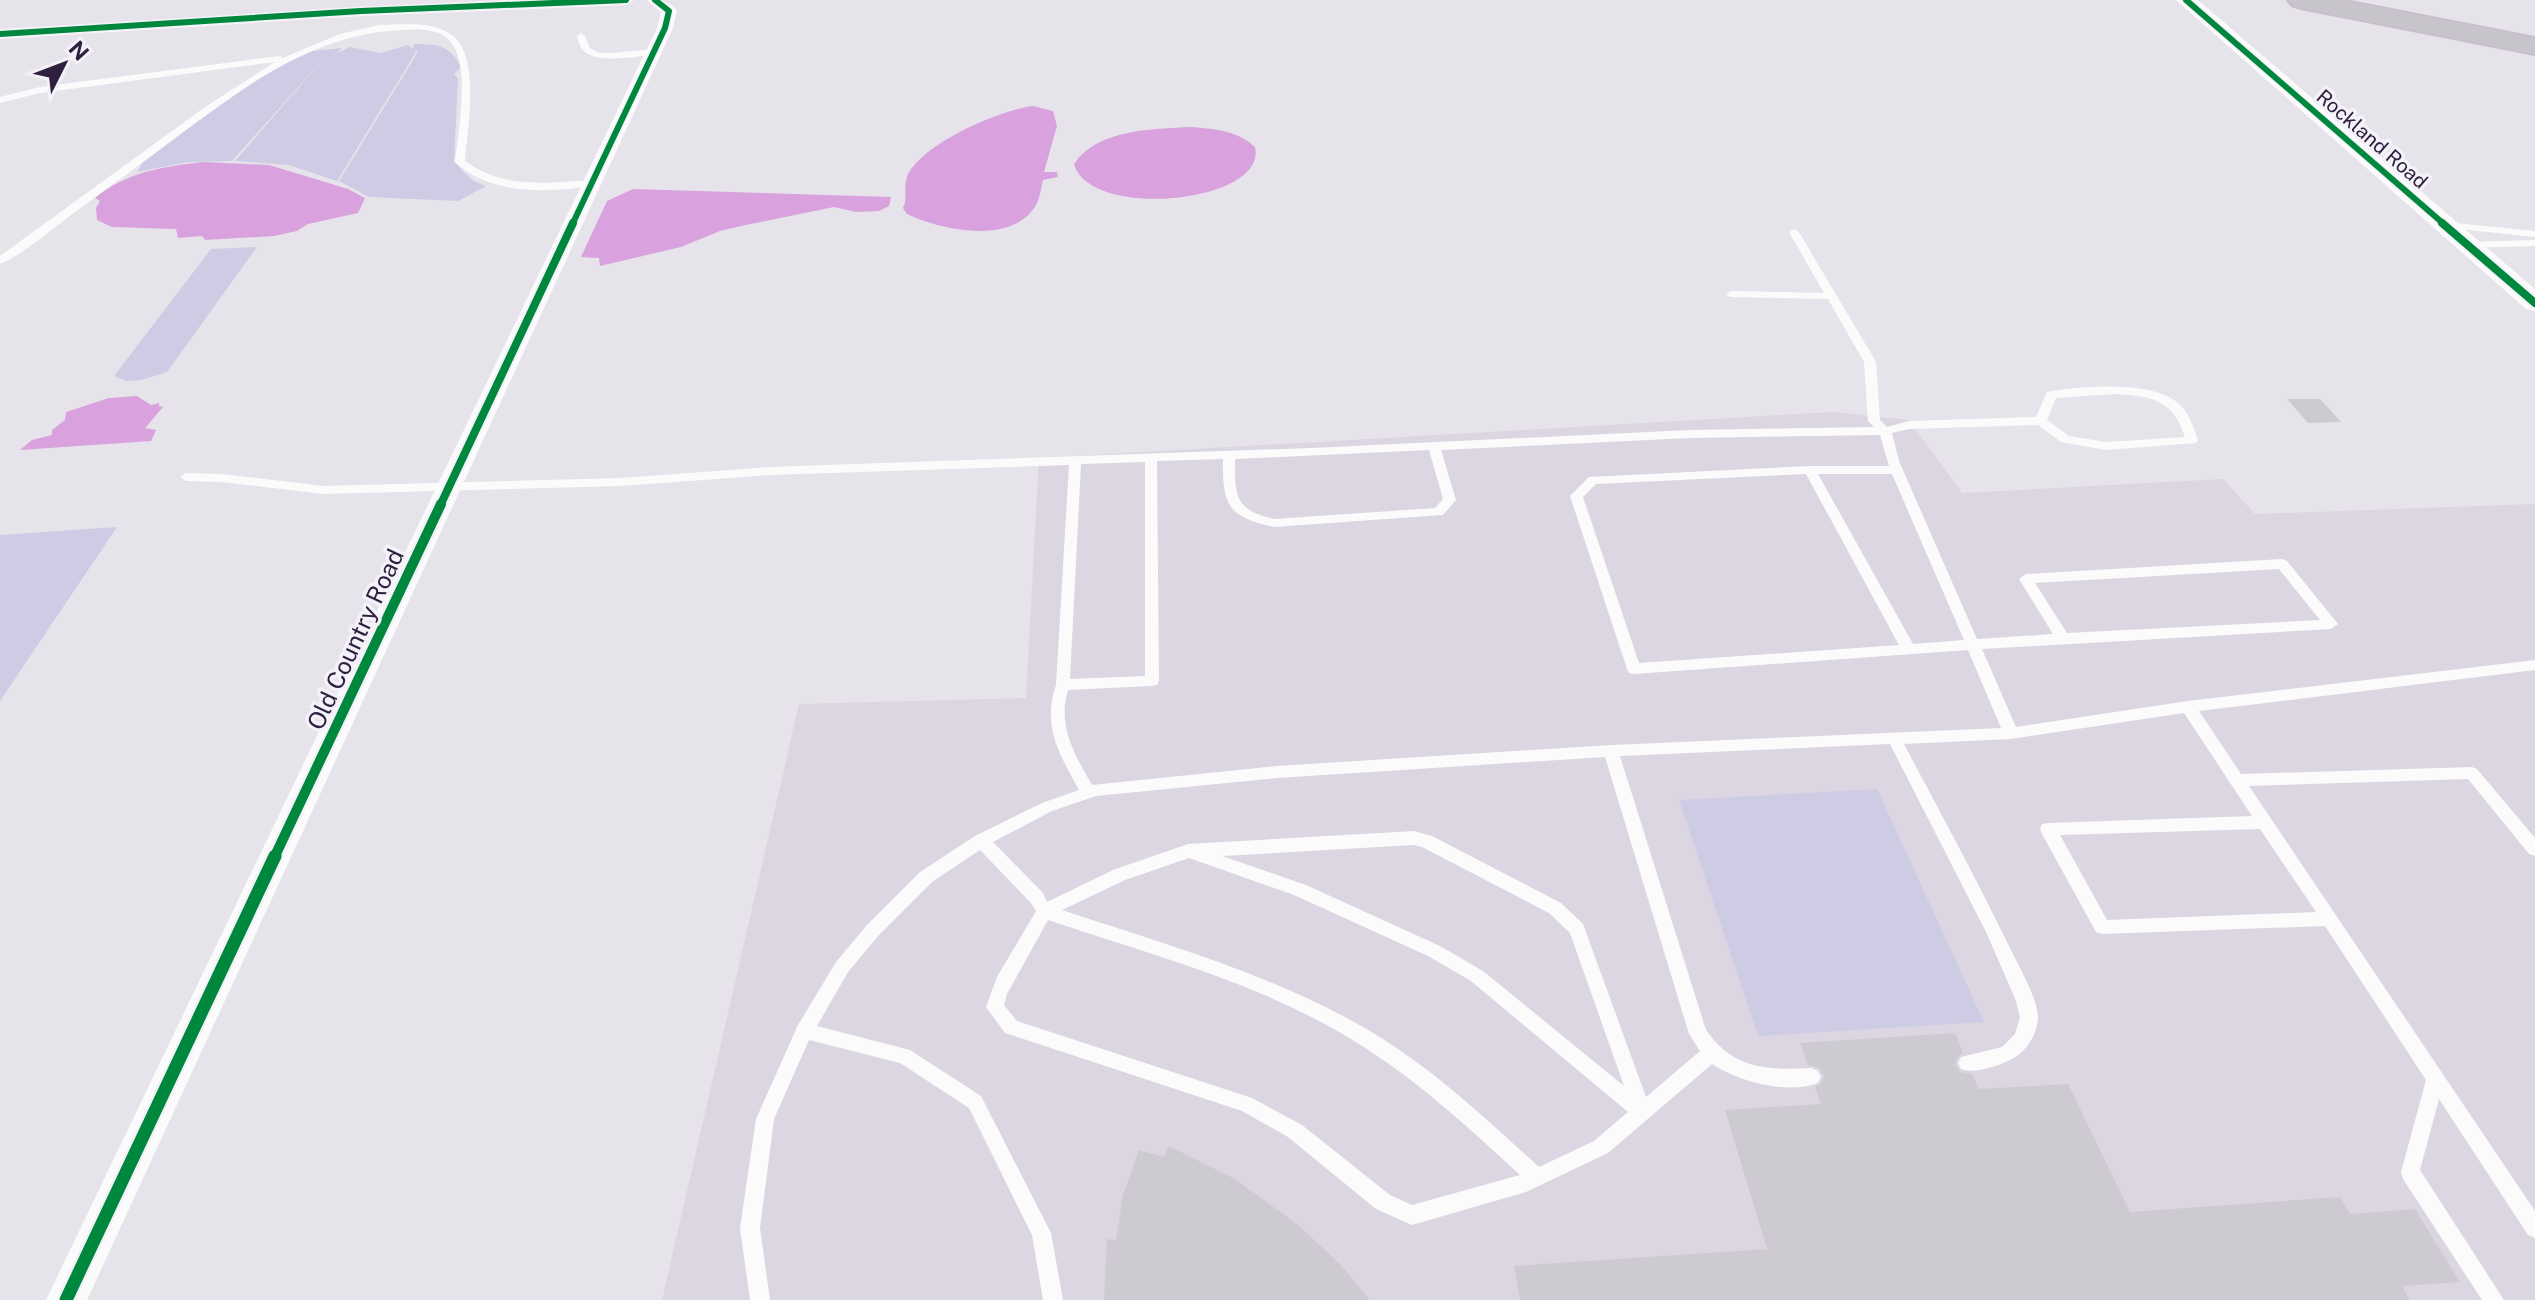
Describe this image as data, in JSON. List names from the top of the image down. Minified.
{"streets":{"street":["Rockland Road","Old Country Road"]},"north":"top right"}
